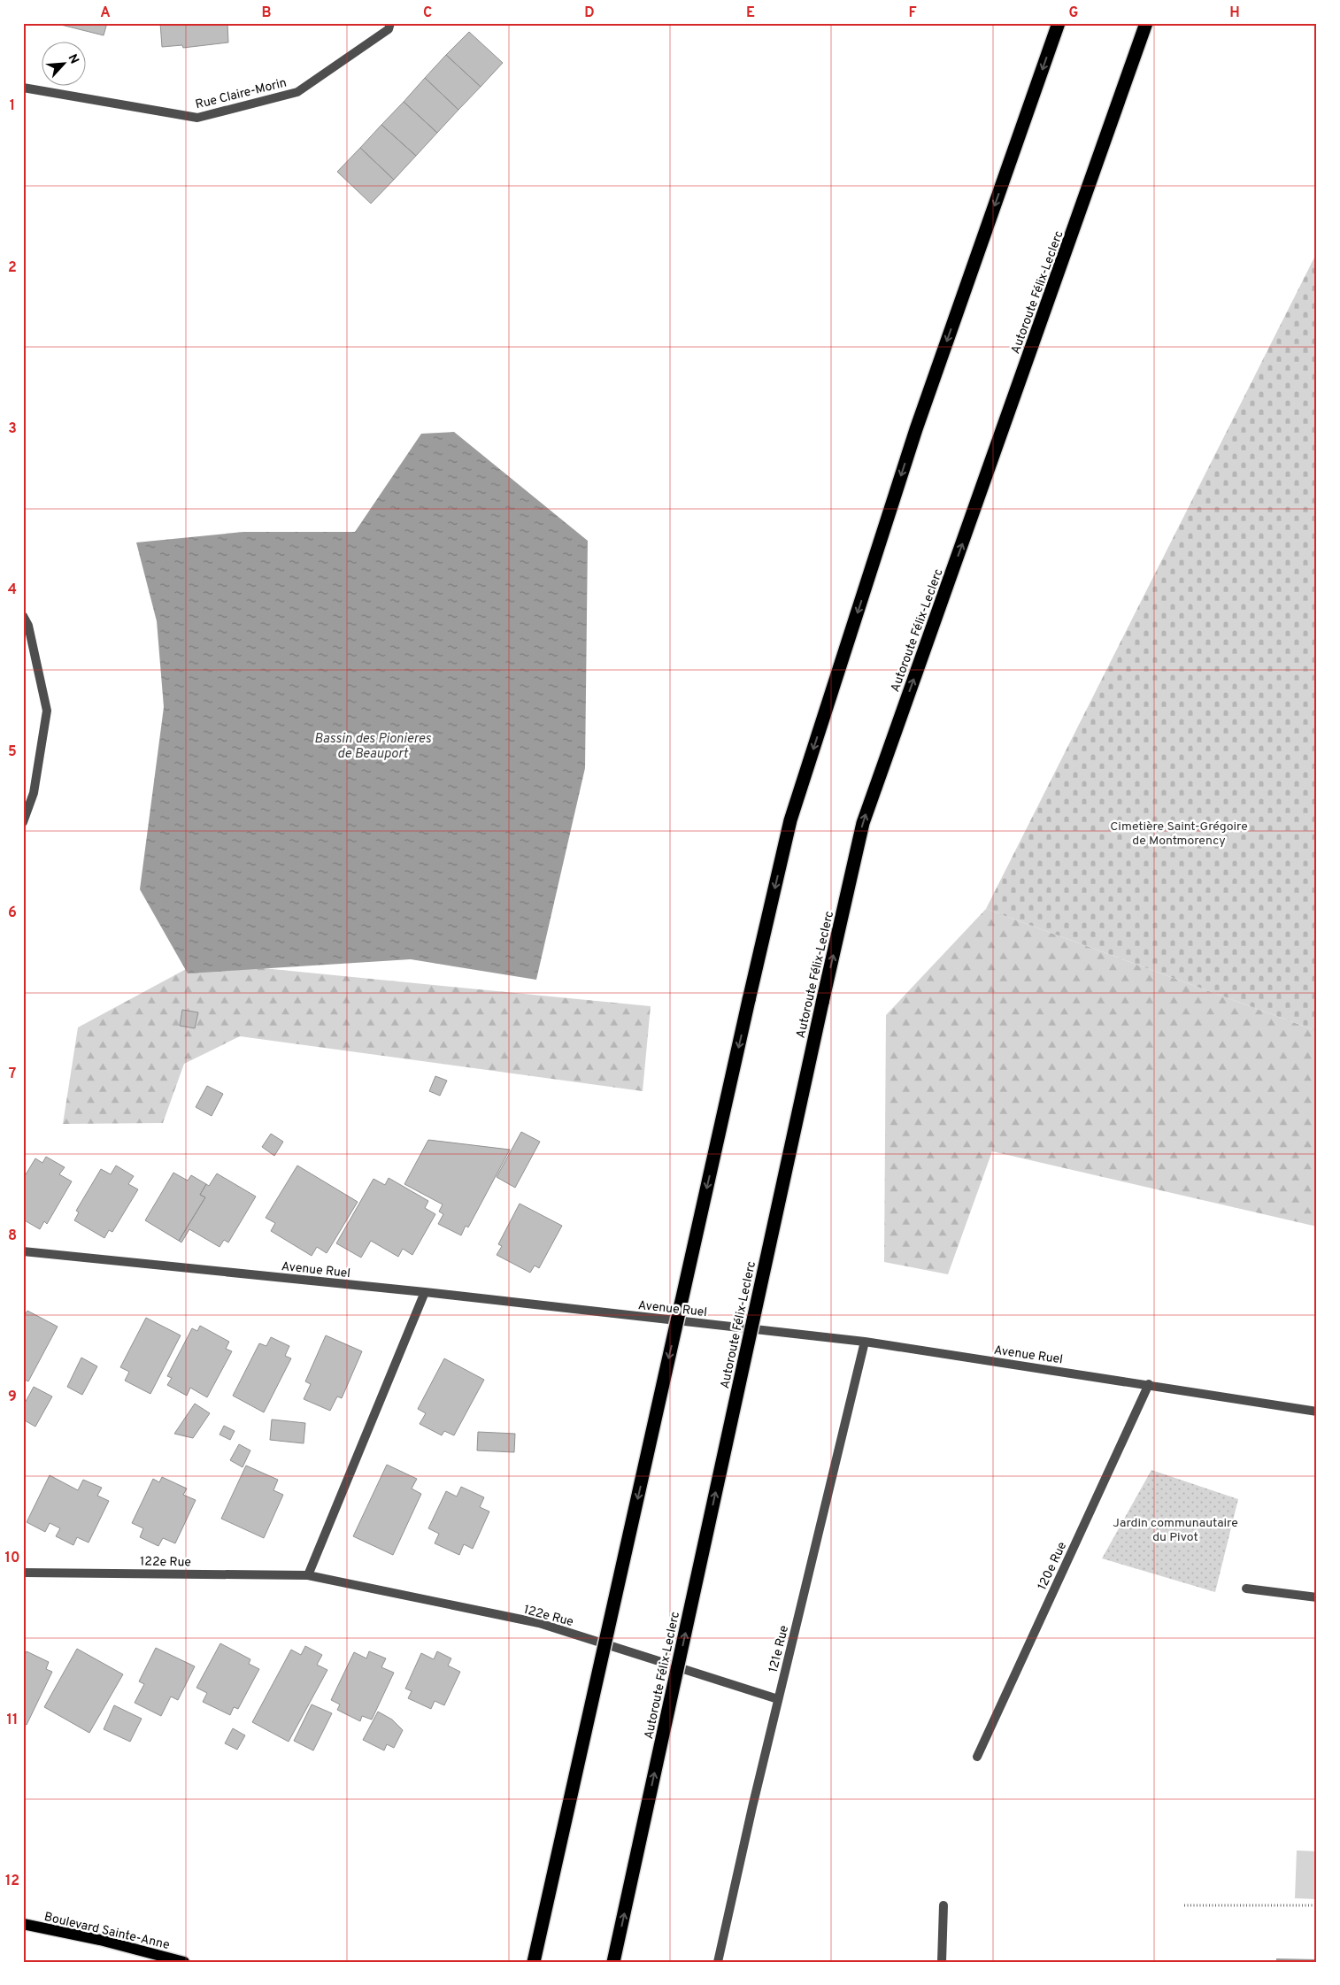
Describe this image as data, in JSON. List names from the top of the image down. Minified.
{"streets":{"highway":["Autoroute Félix-Leclerc"],"main road":["Boulevard Sainte-Anne"],"street":["Rue Claire-Morin","Avenue Ruel","122e Rue","120e Rue","121e Rue"]},"crossings":[["Avenue Ruel","120e Rue"],["Avenue Ruel","121e Rue"],["122e Rue","121e Rue"]],"water":["Bassin des Pionieres de Beauport"],"parks":["Cimetière Saint-Grégoire de Montmorency","Jardin communautaire du Pivot"],"north":"top right","grid":{"columns":["A","B","C","D","E","F","G","H"],"rows":["1","2","3","4","5","6","7","8","9","10","11","12"]}}
